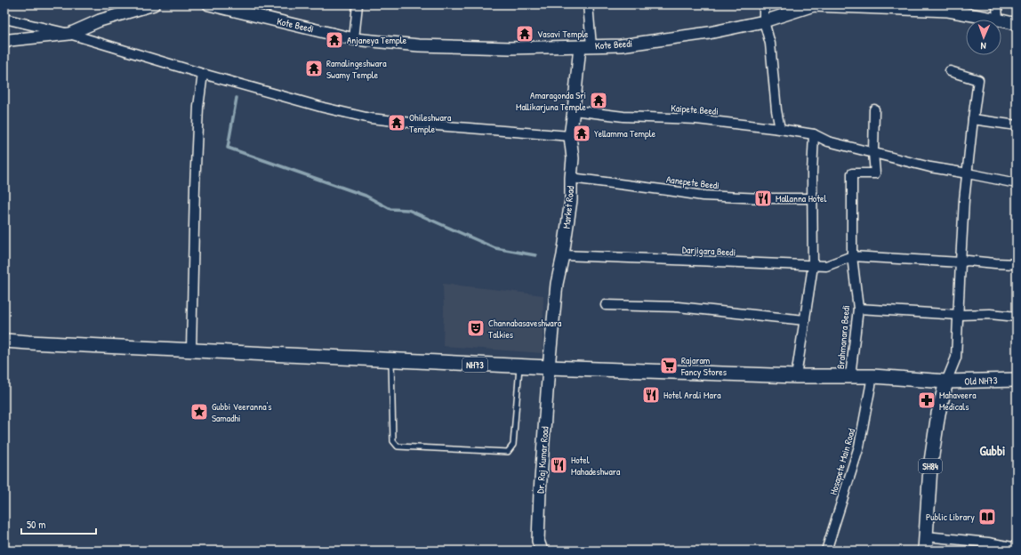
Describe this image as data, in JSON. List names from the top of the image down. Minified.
{"streets":{"main road":["NH73","Old NH73","SH84"],"street":["Kote Beedi","Kaipete Beedi","Aanepete Beedi","Market Road","Darjigara Beedi","Brahmanara Beedi","Dr. Raj Kumar Road","Hosapete Main Road"]},"crossings":[["Kote Beedi","Market Road"],["Kaipete Beedi","Market Road"],["Kaipete Beedi","Brahmanara Beedi"],["Aanepete Beedi","Market Road"],["Market Road","Darjigara Beedi"],["Market Road","NH73"],["Market Road","Dr. Raj Kumar Road"],["Darjigara Beedi","Brahmanara Beedi"],["Brahmanara Beedi","NH73"],["NH73","Old NH73"],["NH73","Dr. Raj Kumar Road"],["NH73","Hosapete Main Road"],["NH73","SH84"],["Old NH73","SH84"]],"districts":["Gubbi"],"places":{"temple":["Vasavi Temple","Anjaneya Temple","Ramalingeshwara Swamy Temple","Amaragonda Sri Mallikarjuna Temple","Ohileshwara Temple","Yellamma Temple"],"restaurant":["Mallanna Hotel","Hotel Arali Mara","Hotel Mahadeshwara"],"theatre":["Channabasaveshwara Talkies"],"supermarket":["Rajaram Fancy Stores"],"pharmacy":["Mahaveera Medicals"],"place":["Gubbi Veeranna's Samadhi"],"library":["Public Library"]},"scale_bar":"50 m","north":"bottom"}
